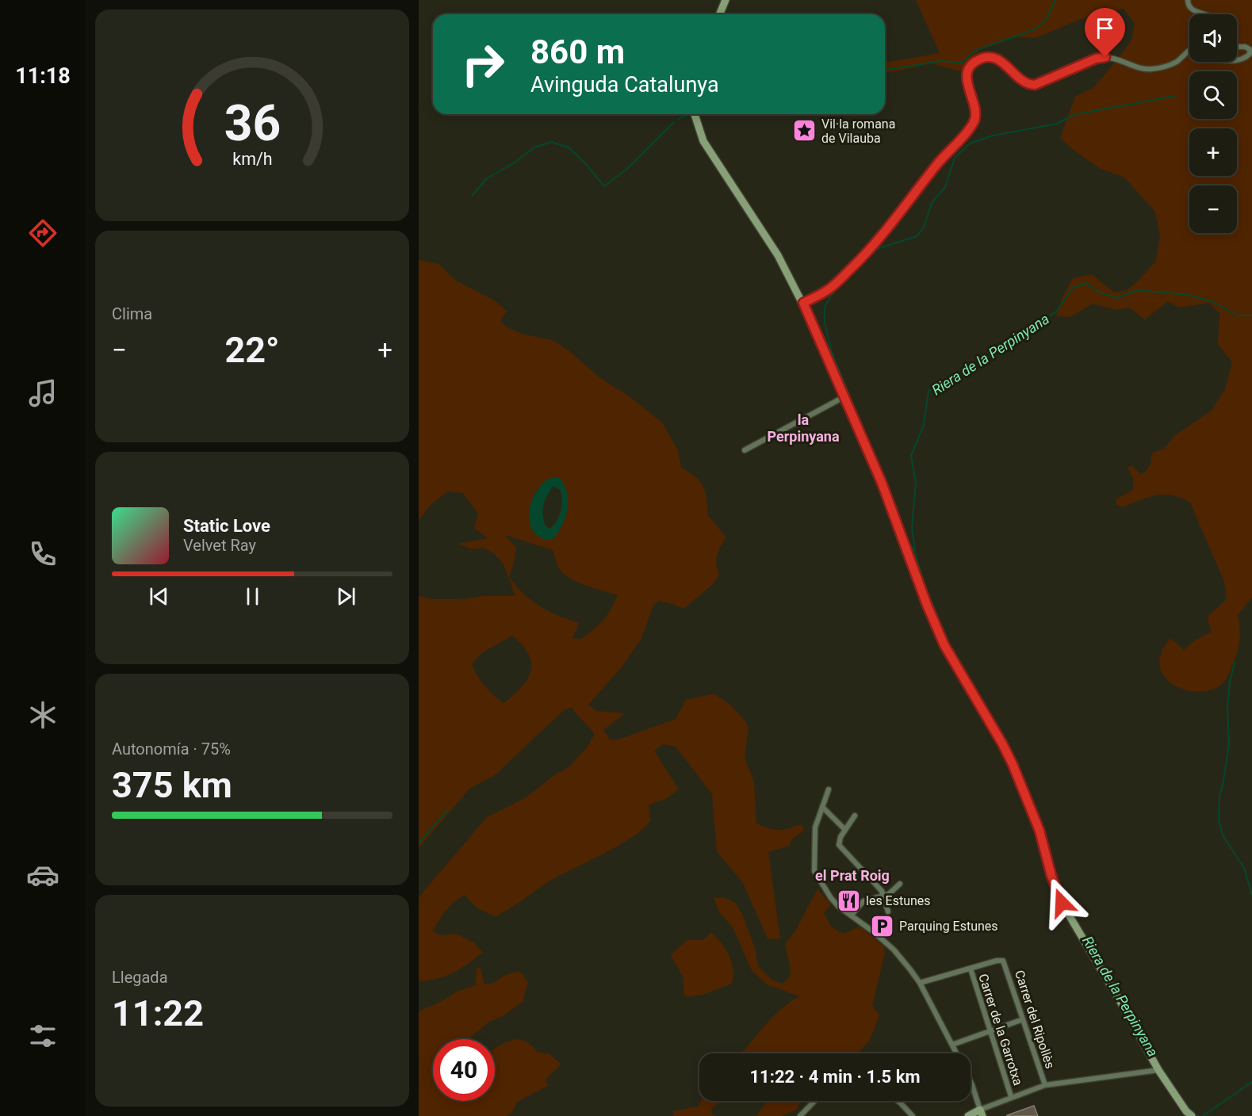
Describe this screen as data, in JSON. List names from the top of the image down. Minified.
{"streets":{"street":["Carrer del Ripollès","Carrer de la Garrotxa"]},"crossings":[["Carrer del Ripollès","Carrer de la Garrotxa"]],"districts":["la Perpinyana","el Prat Roig"],"water":["Riera de la Perpinyana"],"places":{"place":["Vil·la romana de Vilauba"],"restaurant":["les Estunes"],"parking":["Parquing Estunes"]},"page":{"tabs":"11:18","map_buttons":["+","−"],"turn":["860 m","Avinguda Catalunya"],"tile":["Clima",["Autonomía · 75%","375 km"],["Llegada","11:22"]],"heat":["−","22°","+"],"song":["Static Love","Velvet Ray"],"limit":"40","trip":"11:22 · 4 min · 1.5 km","gauge":["36","km/h"]}}
